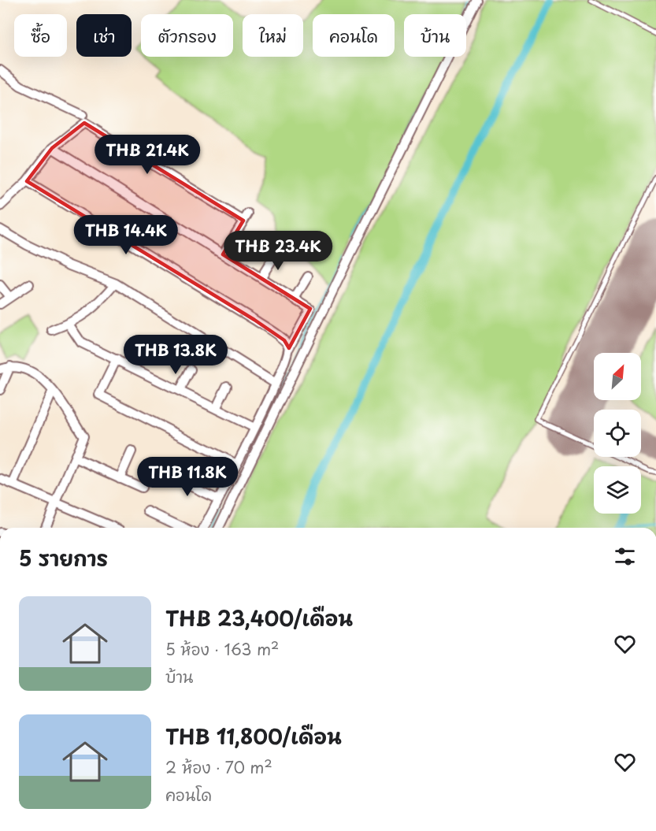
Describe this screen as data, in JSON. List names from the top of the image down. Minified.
{"north":"top right","page":{"chip":["ซื้อ","เช่า","ตัวกรอง","ใหม่","คอนโด","บ้าน"],"price":["THB 21.4K","THB 14.4K","THB 23.4K","THB 13.8K","THB 11.8K"],"heading":"5 รายการ","list":[{"name":"THB 23,400/เดือน","note":"5 ห้อง · 163 m² · บ้าน"},{"name":"THB 11,800/เดือน","note":"2 ห้อง · 70 m² · คอนโด"}]}}
